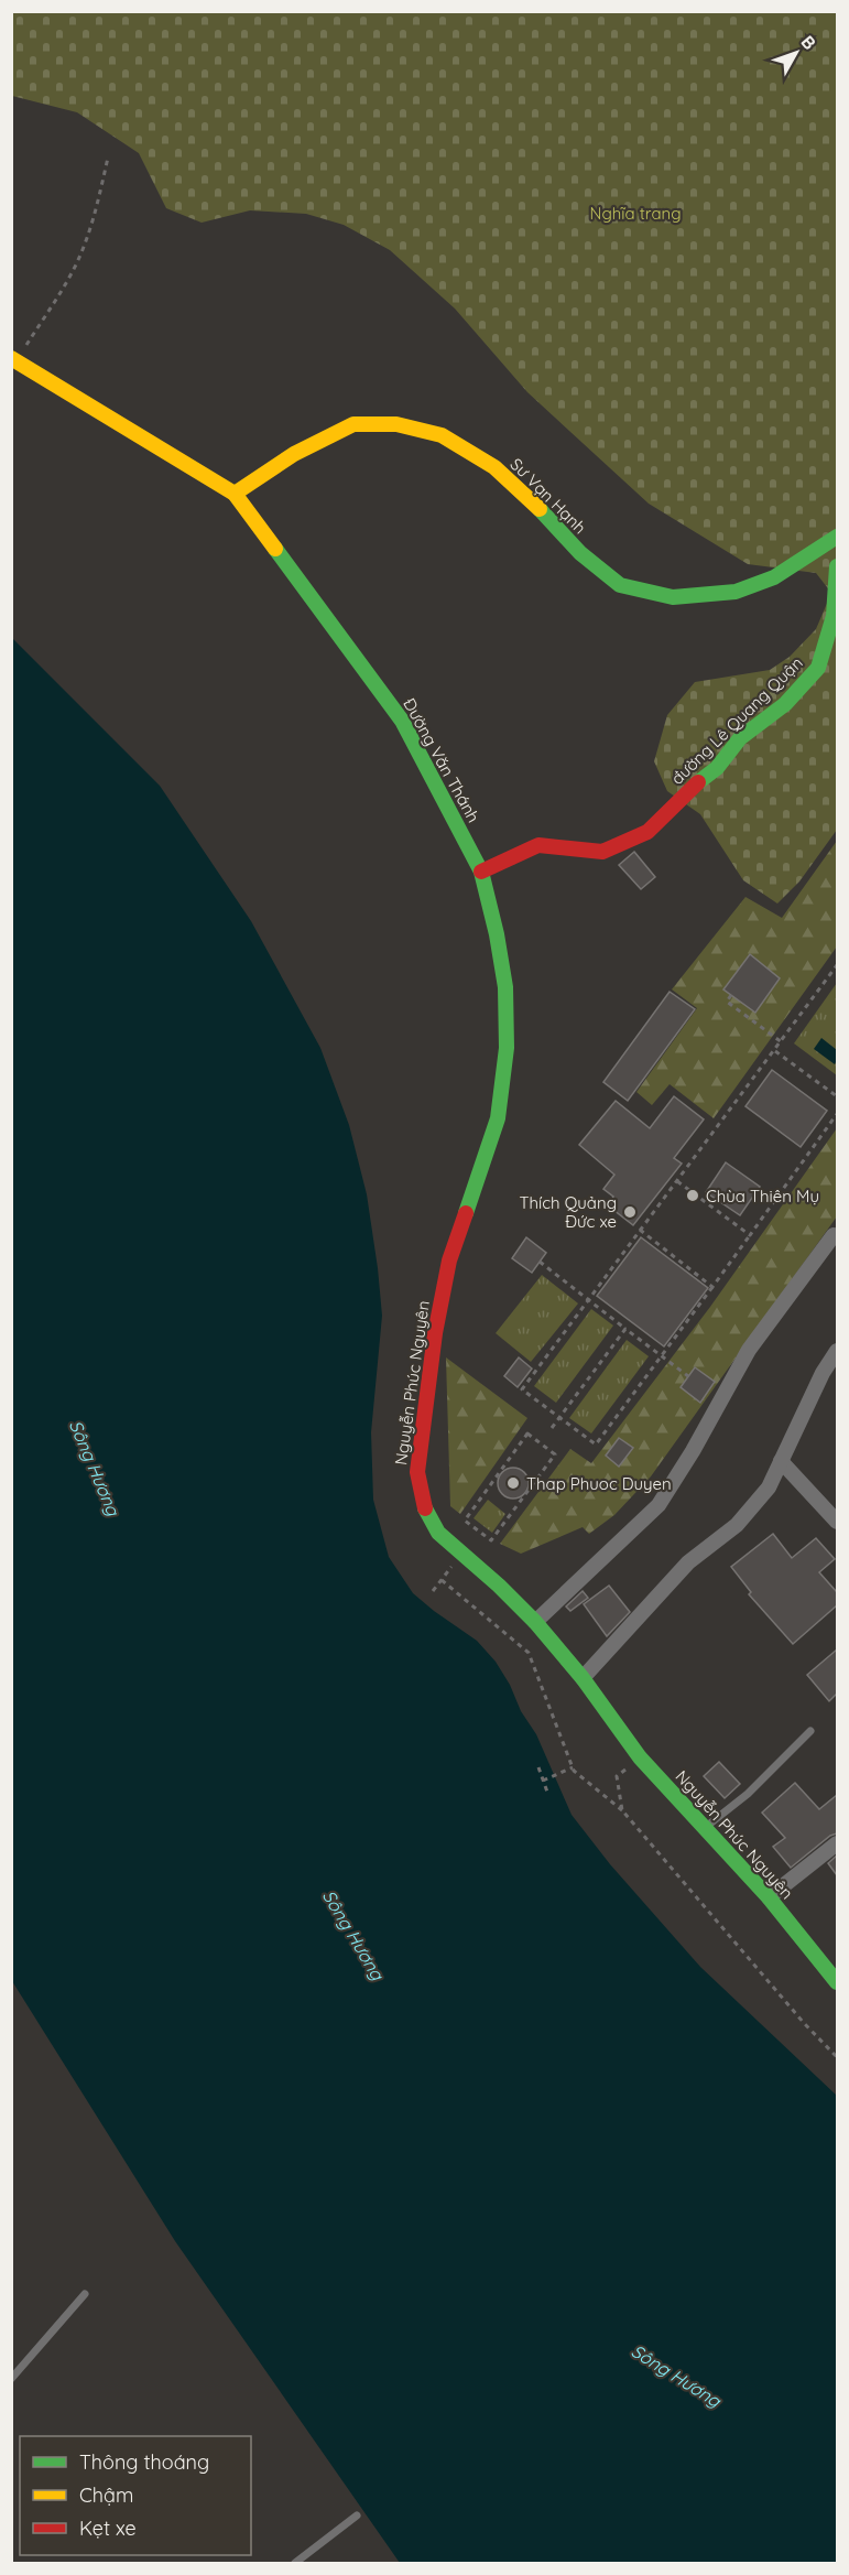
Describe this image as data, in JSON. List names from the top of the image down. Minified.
{"streets":{"main road":["Sư Vạn Hạnh","đường Lê Quang Quận","Đường Văn Thánh","Nguyễn Phúc Nguyên"]},"crossings":[["Sư Vạn Hạnh","Đường Văn Thánh"],["đường Lê Quang Quận","Đường Văn Thánh"],["Đường Văn Thánh","Nguyễn Phúc Nguyên"]],"water":["Sông Hương"],"parks":["Nghĩa trang"],"places":["Chùa Thiên Mụ","Thích Quảng Đức xe","Thap Phuoc Duyen"],"legend":["Thông thoáng","Chậm","Kẹt xe"],"north":"top right"}
